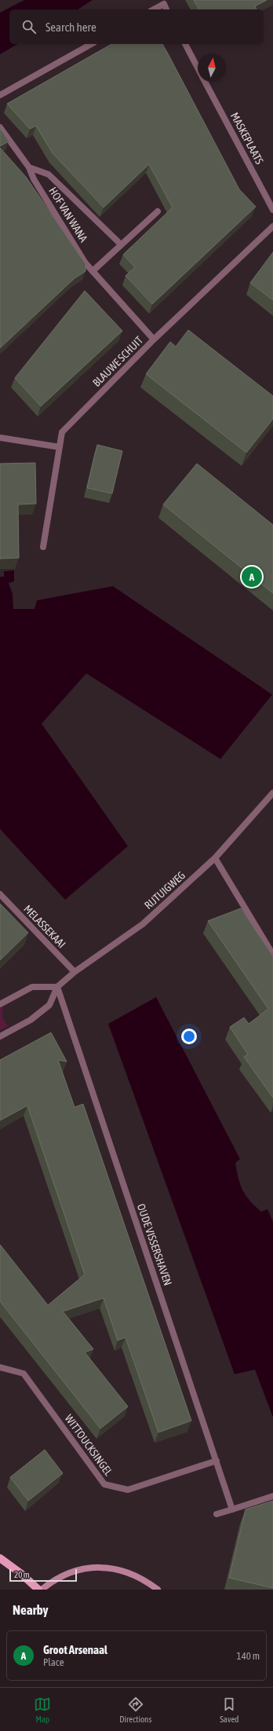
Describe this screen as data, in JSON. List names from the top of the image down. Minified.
{"streets":{"street":["MASKEPLAATS","HOF VAN WANA","BLAUWE SCHUIT","RIJTUIGWEG","MELASSEKAAI","OUDE VISSERSHAVEN","WITTOUCKSINGEL"]},"crossings":[["HOF VAN WANA","BLAUWE SCHUIT"],["RIJTUIGWEG","MELASSEKAAI"],["RIJTUIGWEG","OUDE VISSERSHAVEN"],["OUDE VISSERSHAVEN","WITTOUCKSINGEL"]],"scale_bar":"20 m","north":"top","page":{"search":"Search here","pins":"A","scale":"20 m","heading":"Nearby","list":[{"mark":"A","name":"Groot Arsenaal","note":"Place","value":"140 m"}],"nav":["Map","Directions","Saved"]}}
